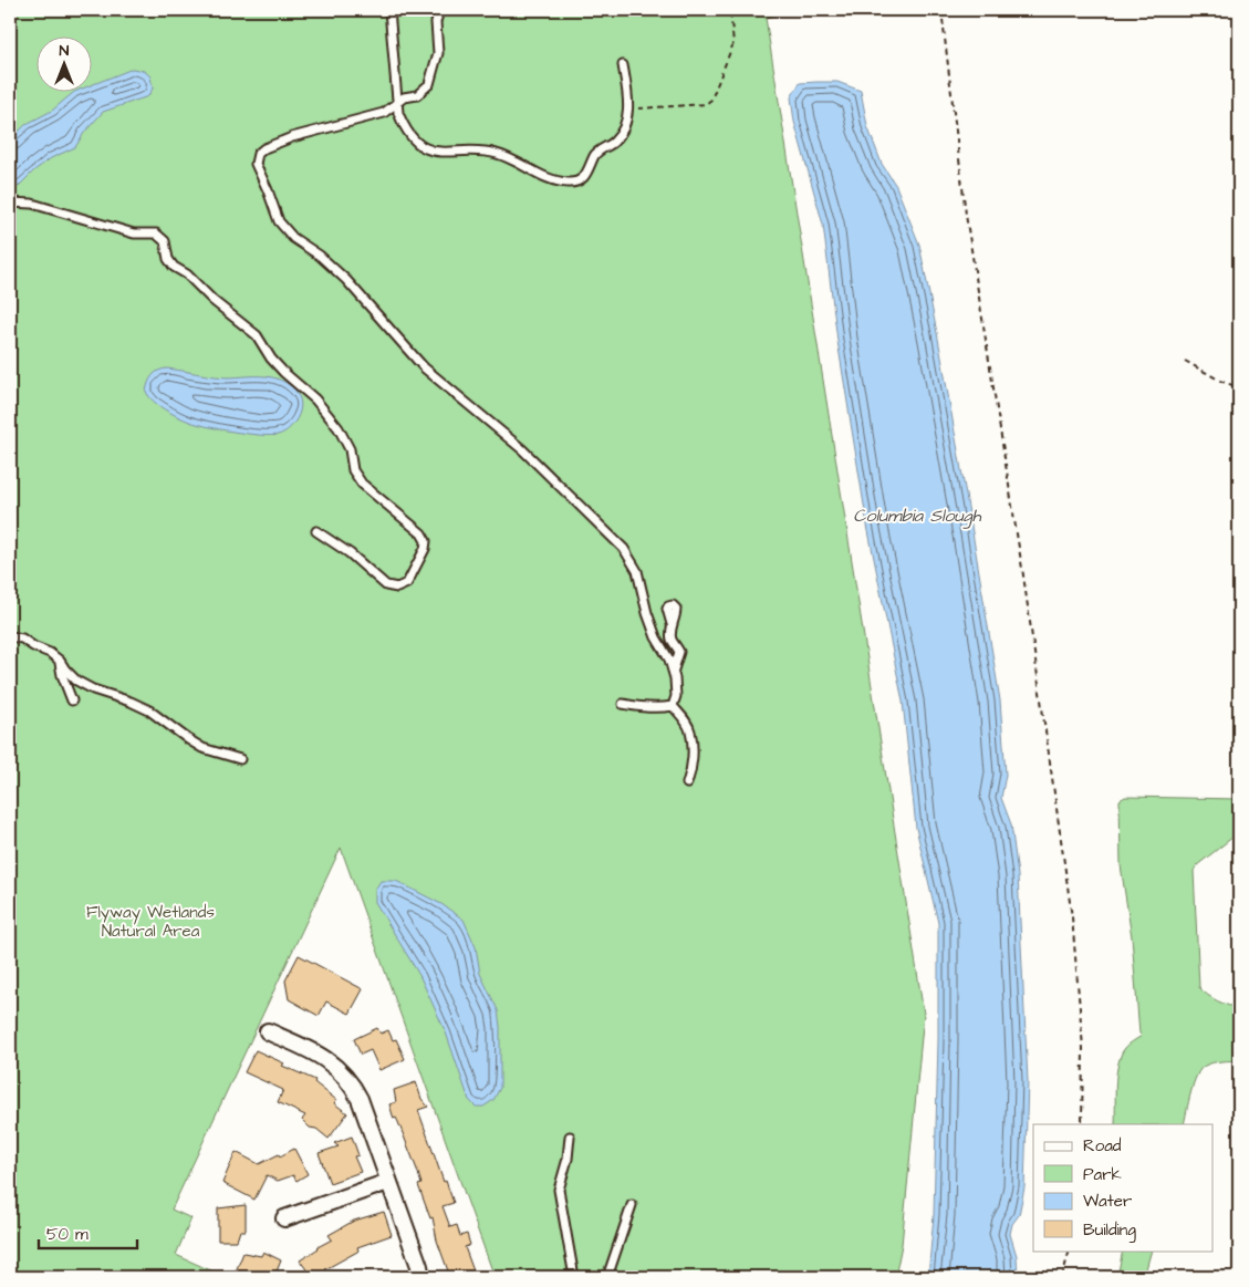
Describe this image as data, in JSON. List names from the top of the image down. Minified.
{"water":["Columbia Slough"],"parks":["Flyway Wetlands Natural Area"],"legend":["Road","Park","Water","Building"],"scale_bar":"50 m","north":"top"}
